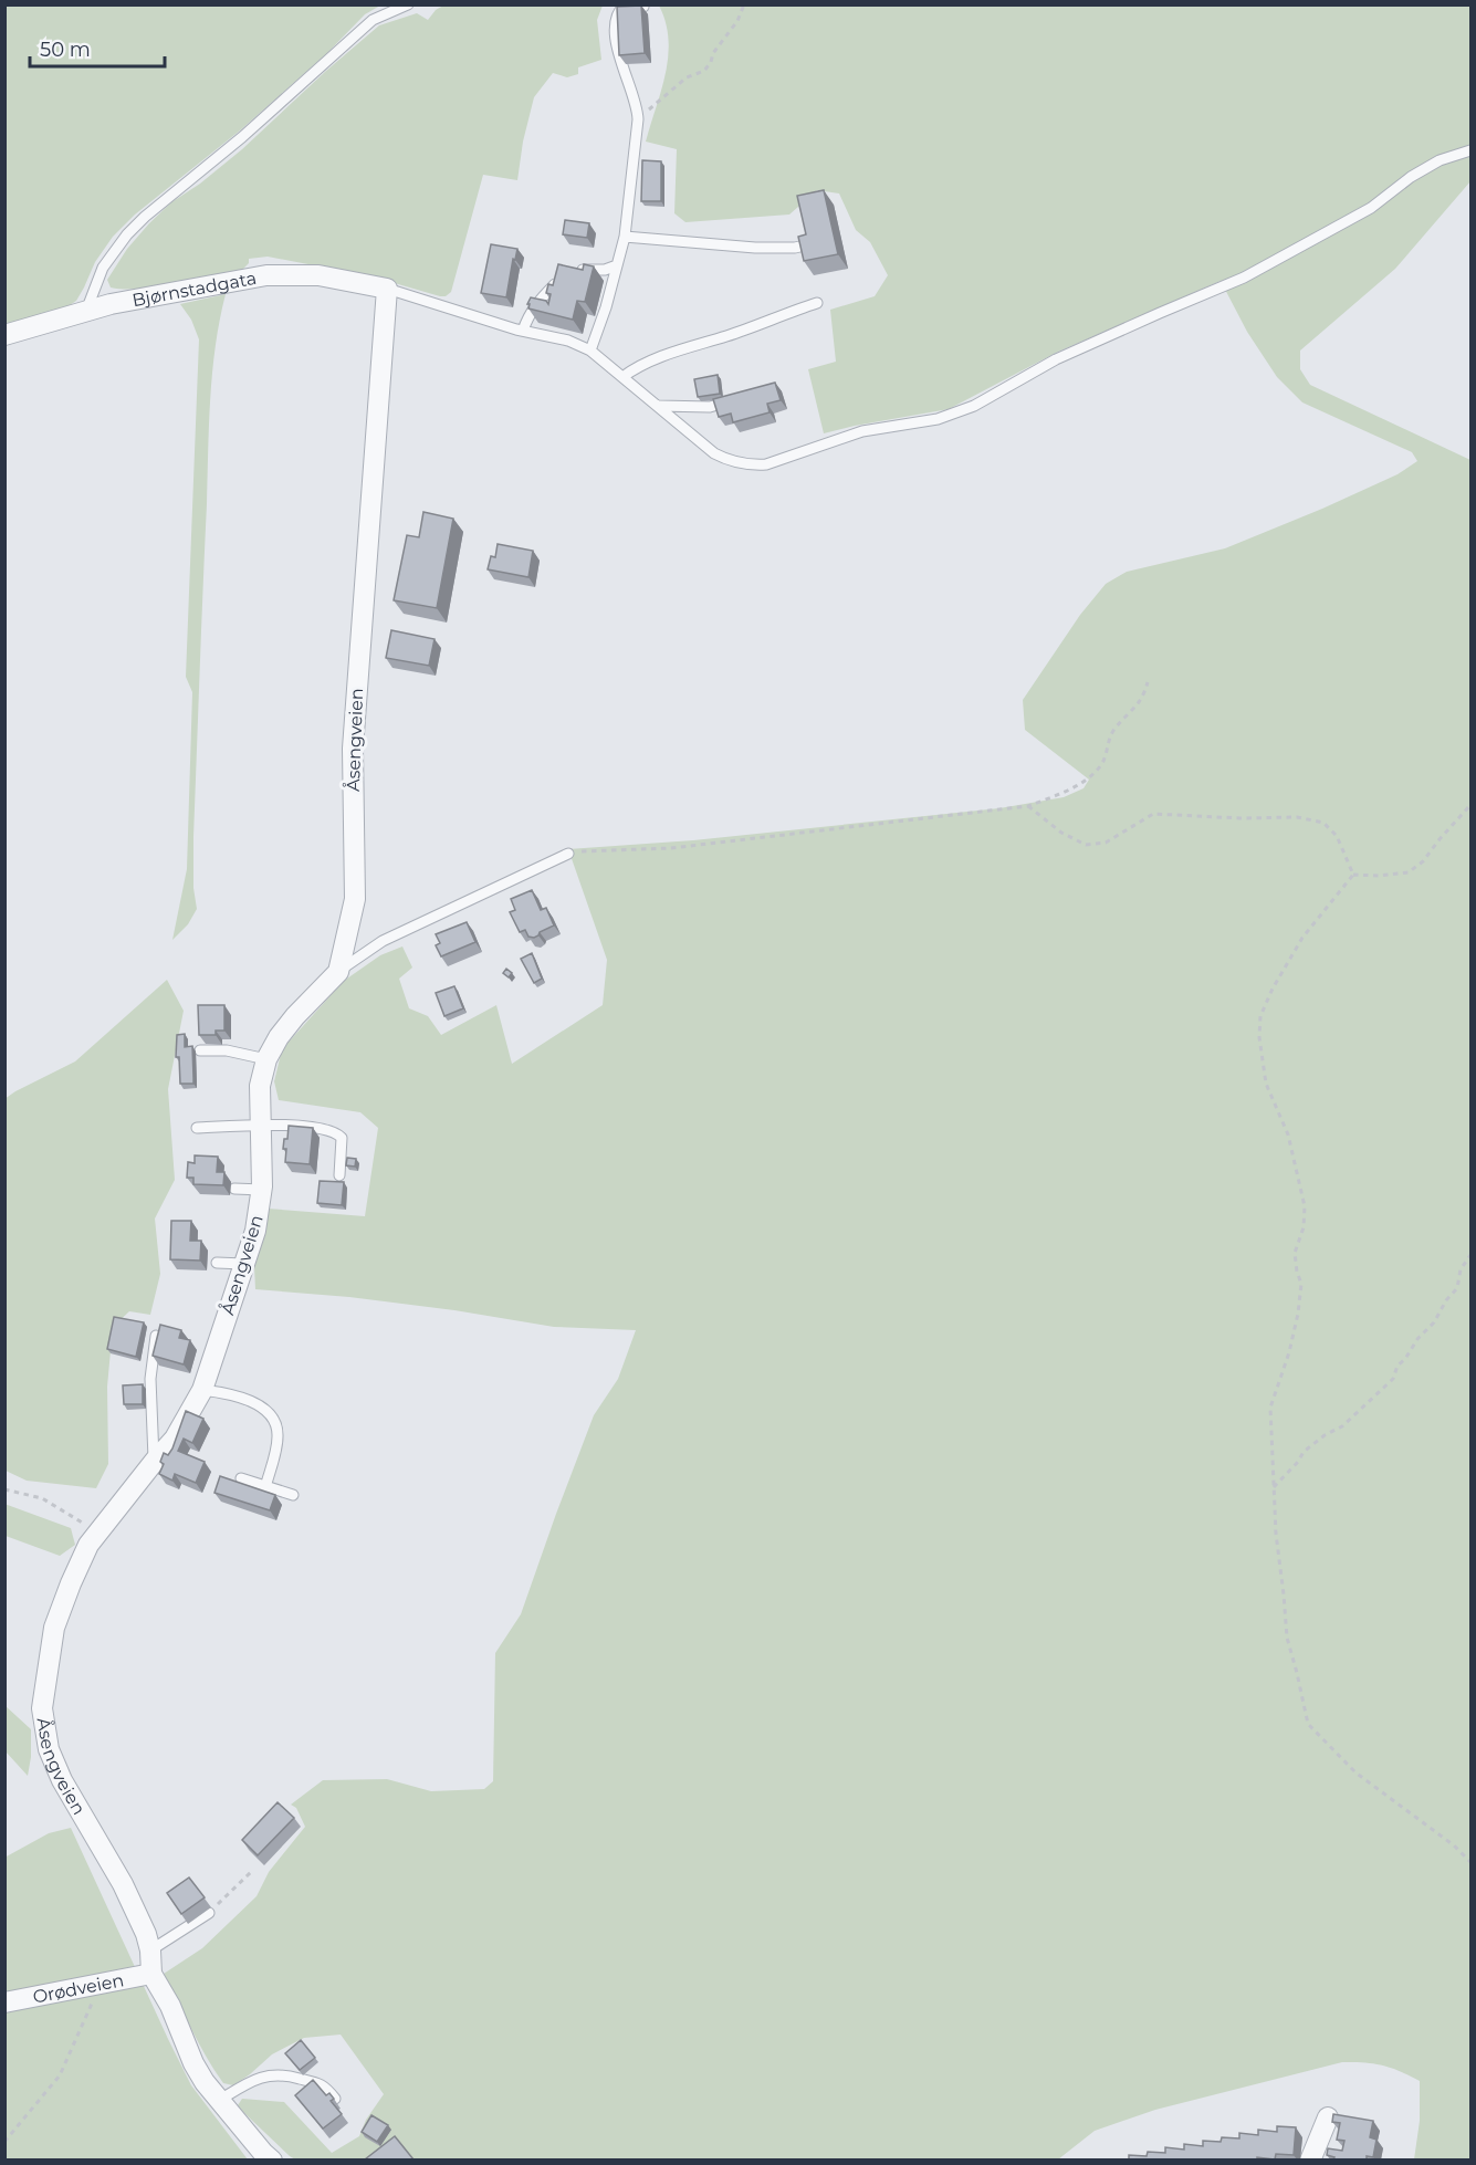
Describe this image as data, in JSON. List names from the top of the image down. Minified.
{"streets":{"street":["Bjørnstadgata","Åsengveien","Orødveien"]},"crossings":[["Bjørnstadgata","Åsengveien"],["Åsengveien","Orødveien"]],"scale_bar":"50 m"}
